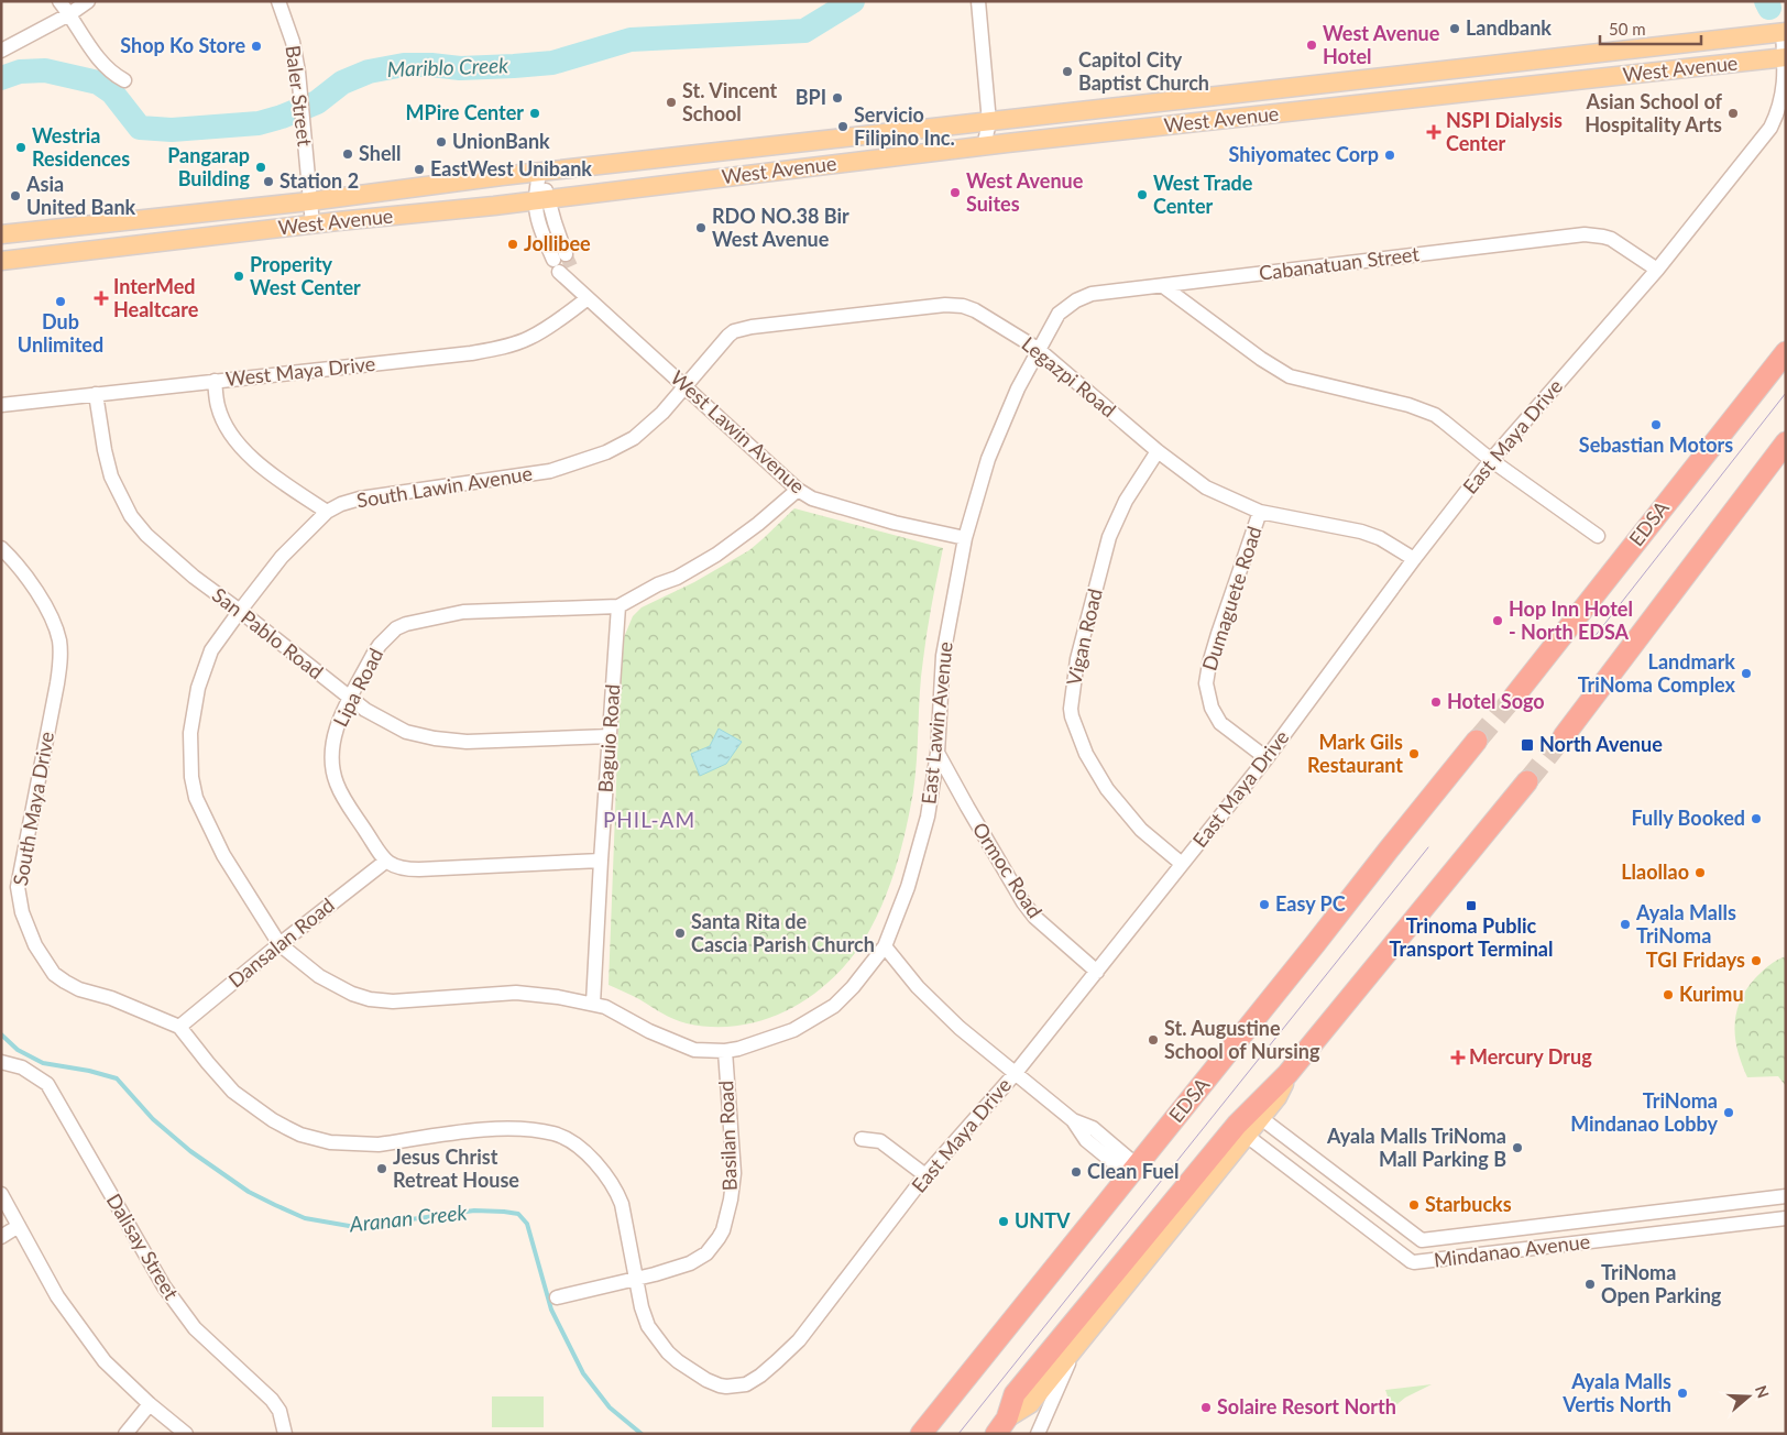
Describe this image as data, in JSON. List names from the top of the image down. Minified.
{"streets":{"highway":["EDSA"],"main road":["West Avenue"],"street":["Baler Street","Cabanatuan Street","West Maya Drive","Legazpi Road","West Lawin Avenue","East Maya Drive","South Lawin Avenue","Dumaguete Road","San Pablo Road","Vigan Road","Lipa Road","East Lawin Avenue","Baguio Road","South Maya Drive","Ormoc Road","Dansalan Road","Basilan Road","Dalisay Street","Mindanao Avenue"]},"crossings":[["West Avenue","Baler Street"],["West Avenue","West Lawin Avenue"],["West Avenue","East Maya Drive"],["Cabanatuan Street","Legazpi Road"],["Cabanatuan Street","East Maya Drive"],["Cabanatuan Street","East Lawin Avenue"],["West Maya Drive","West Lawin Avenue"],["West Maya Drive","San Pablo Road"],["Legazpi Road","West Lawin Avenue"],["Legazpi Road","East Maya Drive"],["Legazpi Road","South Lawin Avenue"],["Legazpi Road","Dumaguete Road"],["Legazpi Road","Vigan Road"],["Legazpi Road","East Lawin Avenue"],["West Lawin Avenue","South Lawin Avenue"],["West Lawin Avenue","Lipa Road"],["West Lawin Avenue","East Lawin Avenue"],["East Maya Drive","Dumaguete Road"],["East Maya Drive","Vigan Road"],["East Maya Drive","South Maya Drive"],["East Maya Drive","Ormoc Road"],["East Maya Drive","Basilan Road"],["South Lawin Avenue","San Pablo Road"],["South Lawin Avenue","East Lawin Avenue"],["South Lawin Avenue","Baguio Road"],["South Lawin Avenue","Dansalan Road"],["South Lawin Avenue","Basilan Road"],["San Pablo Road","Lipa Road"],["San Pablo Road","Baguio Road"],["Lipa Road","Baguio Road"],["Lipa Road","Dansalan Road"],["East Lawin Avenue","Ormoc Road"],["South Maya Drive","Dansalan Road"],["South Maya Drive","Basilan Road"]],"districts":["PHIL-AM"],"water":["Mariblo Creek","Aranan Creek"],"places":{"other":["Landbank","West Avenue Hotel","Shop Ko Store","Capitol City Baptist Church","BPI","St. Vincent School","MPire Center","Asian School of Hospitality Arts","Servicio Filipino Inc.","UnionBank","Westria Residences","Shell","Shiyomatec Corp","Pangarap Building","EastWest Unibank","Station 2","West Avenue Suites","West Trade Center","Asia United Bank","RDO NO.38 Bir West Avenue","Jollibee","Properity West Center","Dub Unlimited","Sebastian Motors","Hop Inn Hotel - North EDSA","Landmark TriNoma Complex","Hotel Sogo","Mark Gils Restaurant","Fully Booked","Llaollao","Easy PC","Ayala Malls TriNoma","Santa Rita de Cascia Parish Church","TGI Fridays","Kurimu","St. Augustine School of Nursing","TriNoma Mindanao Lobby","Ayala Malls TriNoma Mall Parking B","Jesus Christ Retreat House","Clean Fuel","Starbucks","UNTV","TriNoma Open Parking","Ayala Malls Vertis North","Solaire Resort North"],"health":["NSPI Dialysis Center","InterMed Healtcare","Mercury Drug"],"transit":["North Avenue","Trinoma Public Transport Terminal"]},"scale_bar":"50 m","north":"right"}
